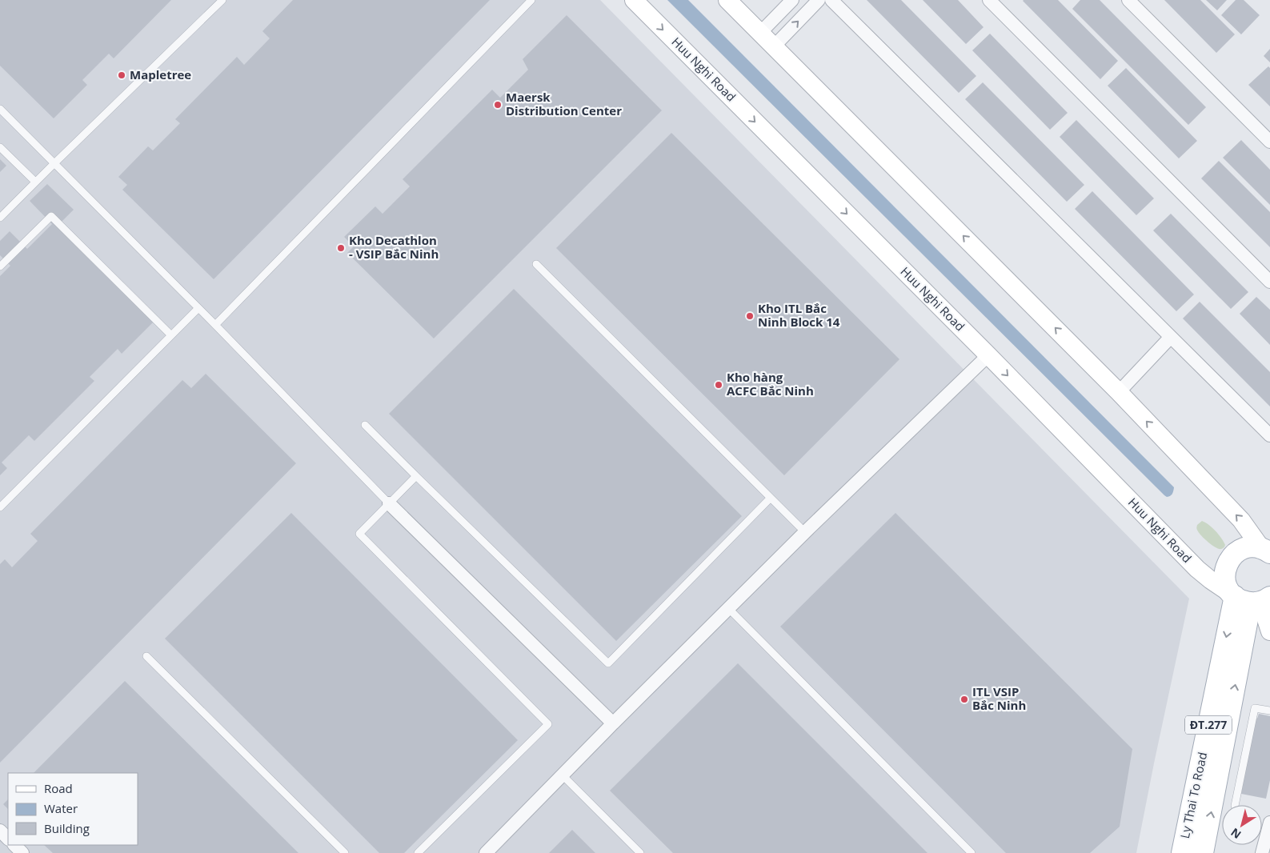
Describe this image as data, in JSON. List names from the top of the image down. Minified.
{"streets":{"main road":["Huu Nghi Road","ĐT.277","Ly Thai To Road"]},"crossings":[["Huu Nghi Road","Ly Thai To Road"]],"places":["Mapletree","Maersk Distribution Center","Kho Decathlon - VSIP Bắc Ninh","Kho ITL Bắc Ninh Block 14","Kho hàng ACFC Bắc Ninh","ITL VSIP Bắc Ninh"],"legend":["Road","Water","Building"],"north":"bottom left"}
